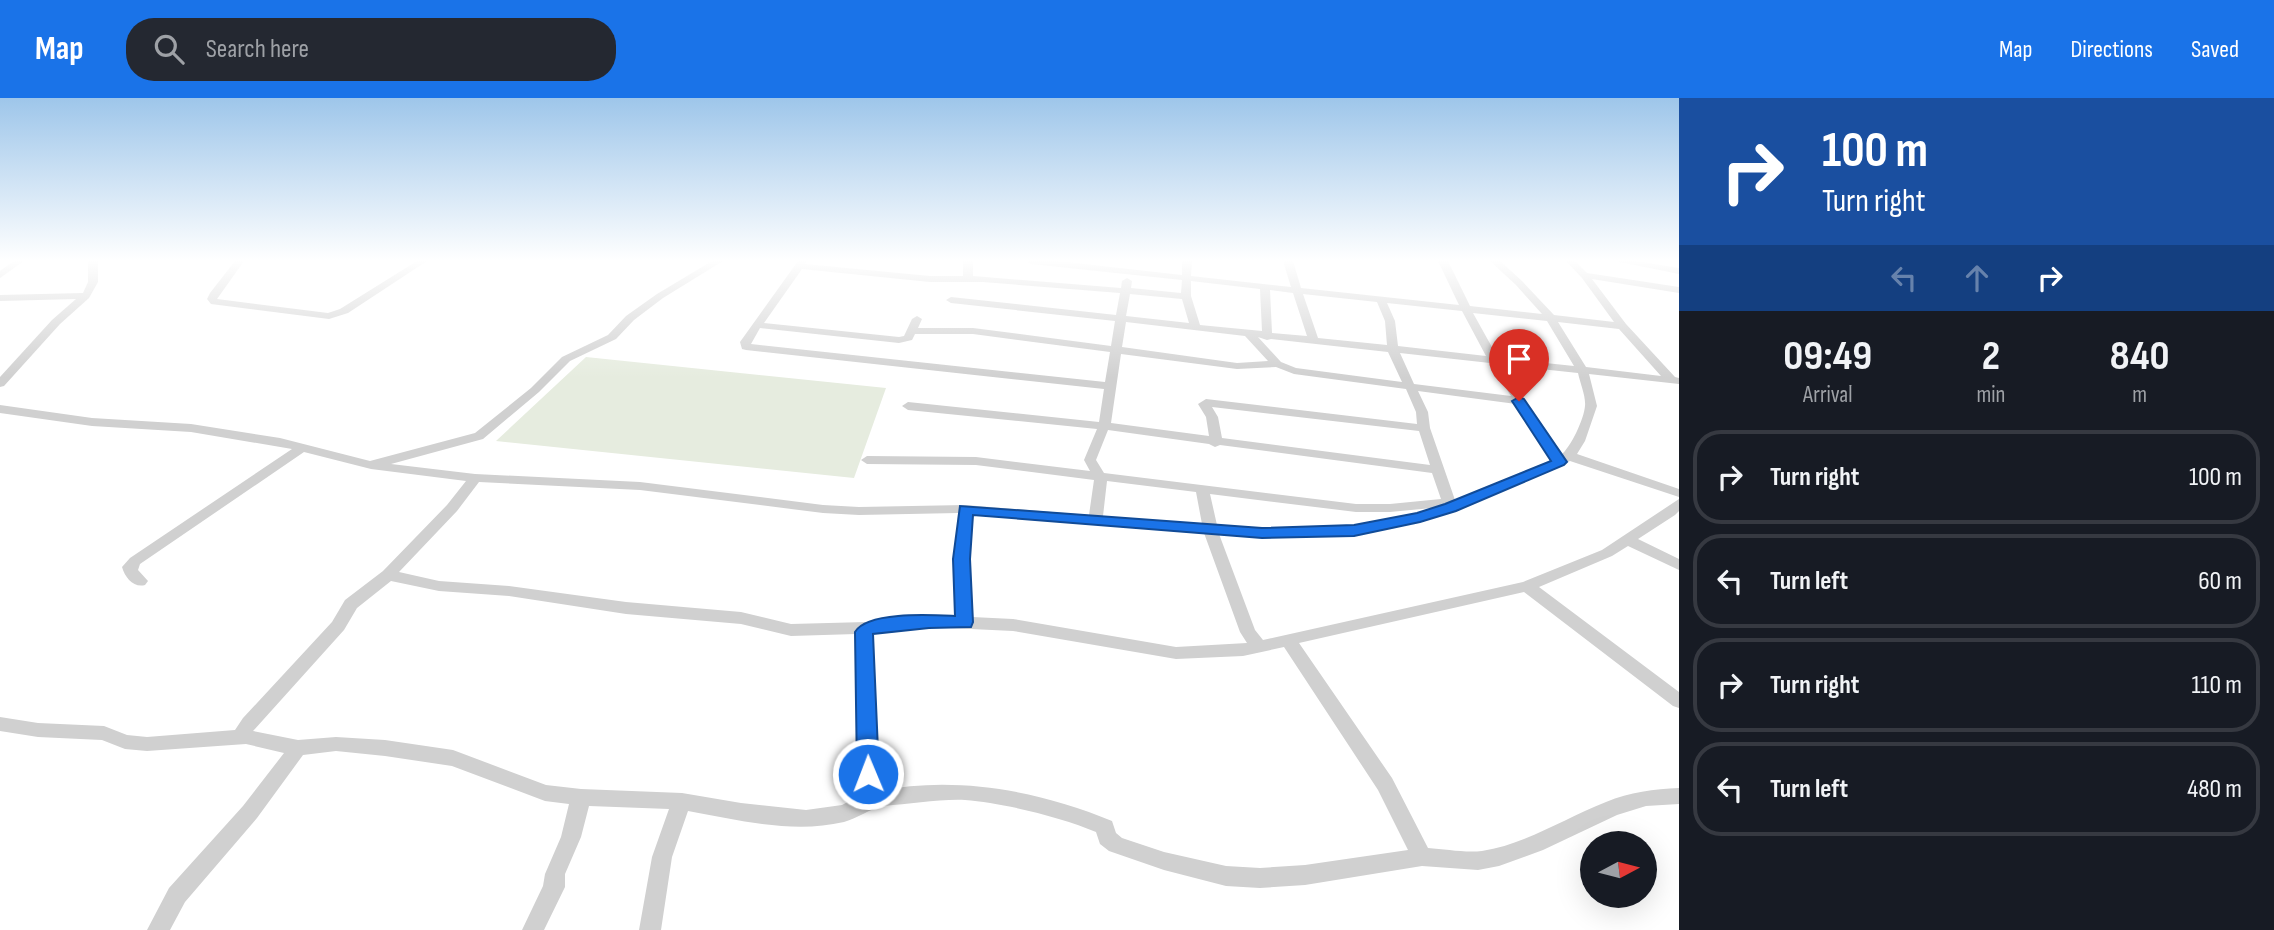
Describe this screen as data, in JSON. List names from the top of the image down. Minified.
{"north":"right","page":{"header":"Map","search":"Search here","nav":["Map","Directions","Saved"],"turn":["100 m","Turn right"],"eta":["09:49","Arrival","2","min","840","m"],"list":[{"name":"Turn right","value":"100 m"},{"name":"Turn left","value":"60 m"},{"name":"Turn right","value":"110 m"},{"name":"Turn left","value":"480 m"}]}}
